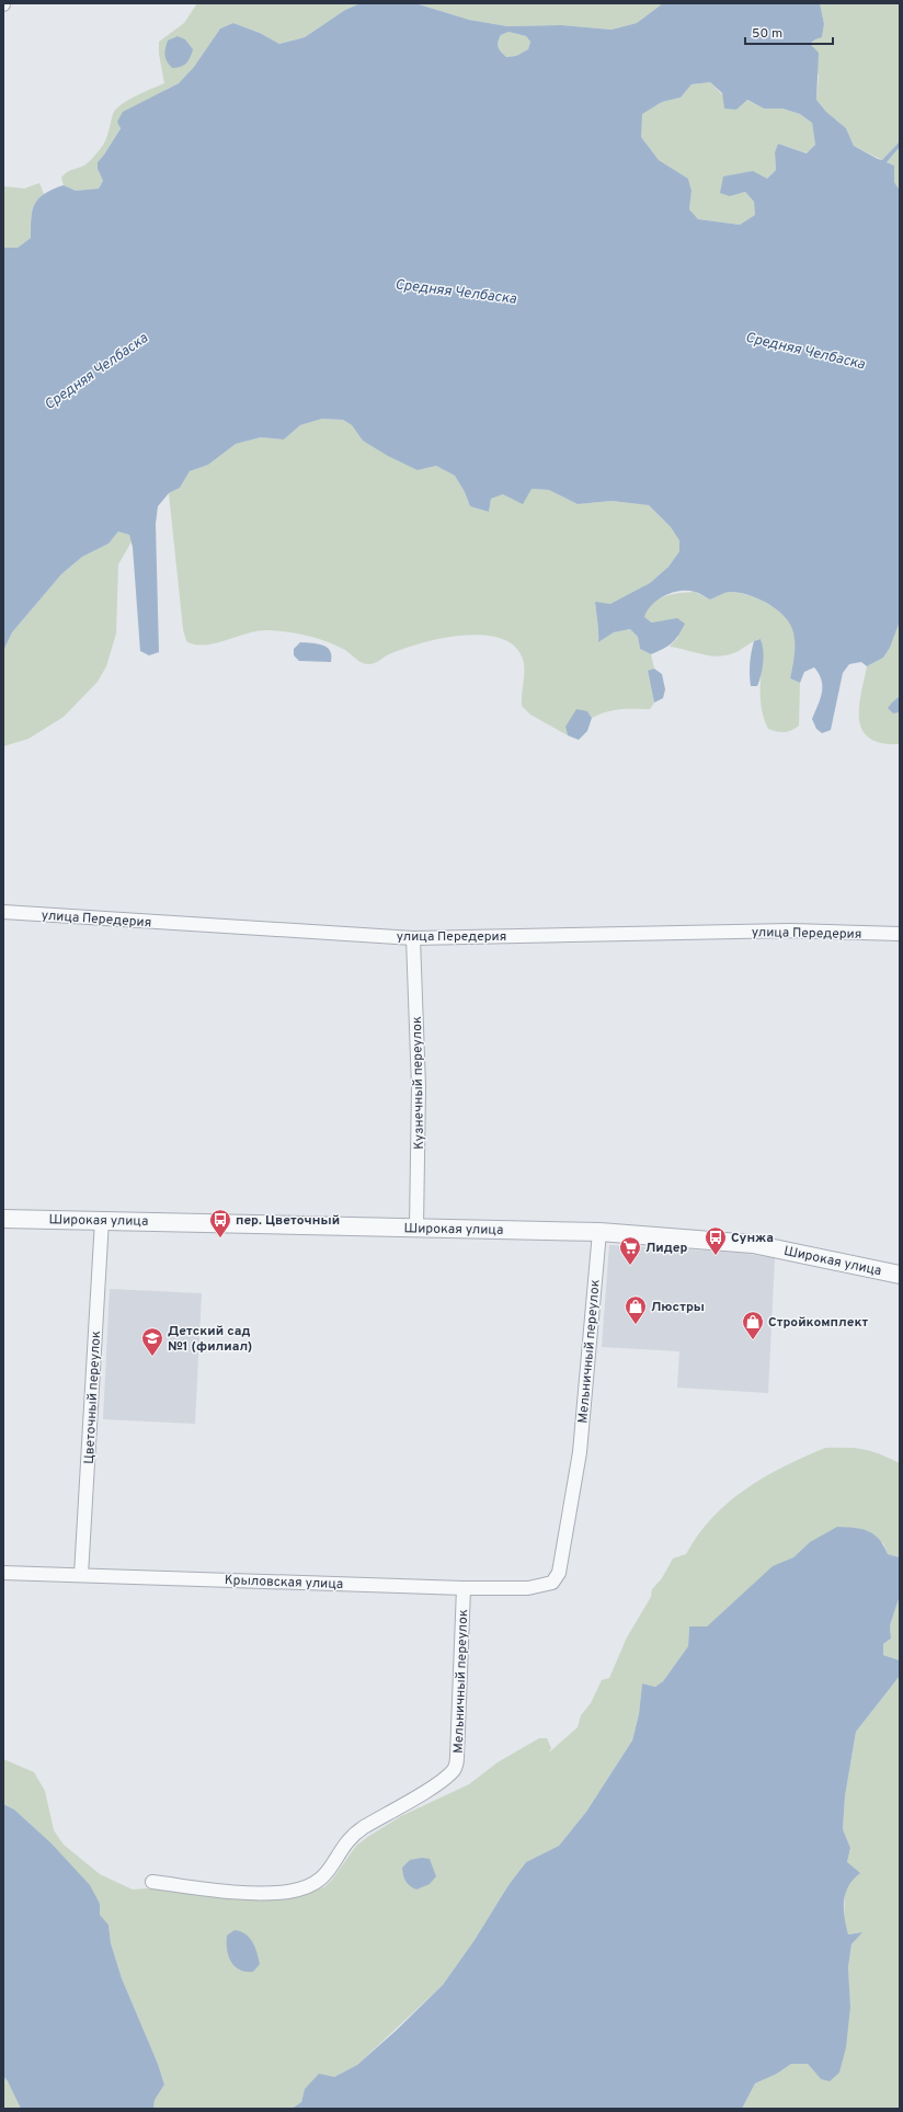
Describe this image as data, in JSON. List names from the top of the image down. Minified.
{"streets":{"street":["улица Передерия","Кузнечный переулок","Широкая улица","Мельничный переулок","Цветочный переулок","Крыловская улица"]},"crossings":[["улица Передерия","Кузнечный переулок"],["Кузнечный переулок","Широкая улица"],["Широкая улица","Мельничный переулок"],["Широкая улица","Цветочный переулок"],["Мельничный переулок","Крыловская улица"],["Цветочный переулок","Крыловская улица"]],"water":["Средняя Челбаска"],"places":{"bus stop":["пер. Цветочный","Сунжа"],"supermarket":["Лидер"],"shop":["Люстры","Стройкомплект"],"school or university":["Детский сад №1 (филиал)"]},"scale_bar":"50 m"}
